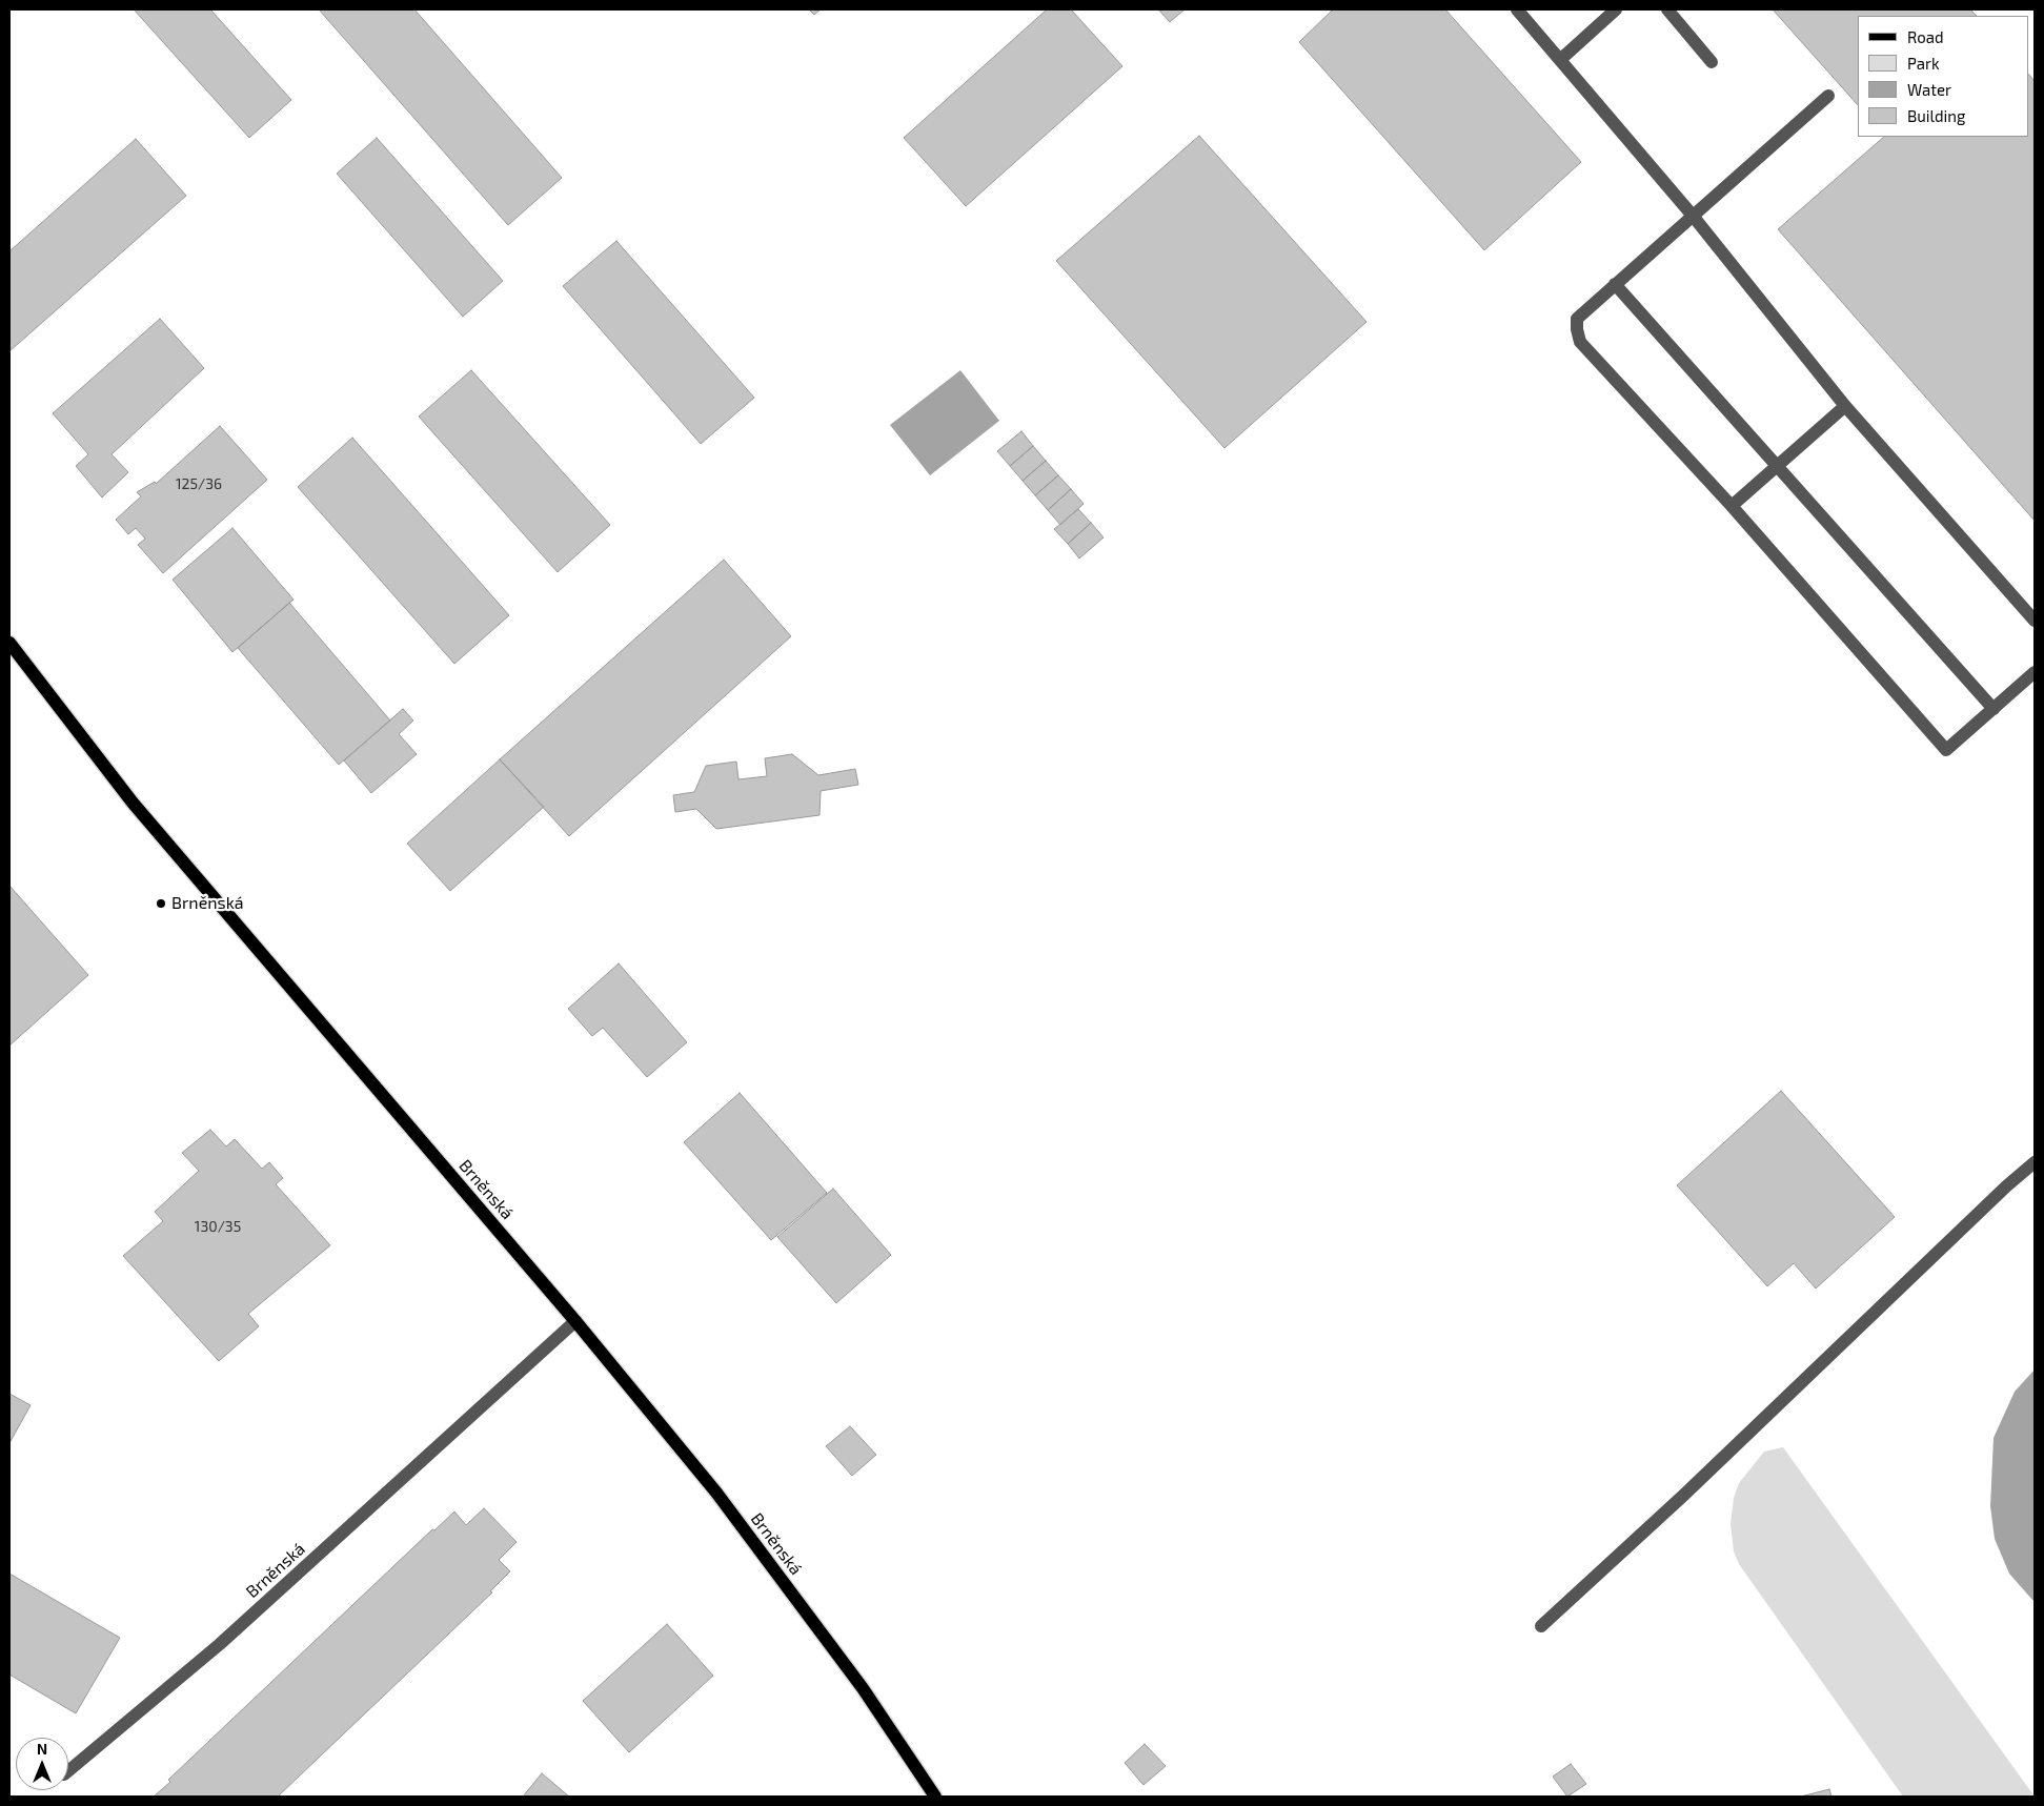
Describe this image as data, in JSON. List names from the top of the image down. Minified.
{"streets":{"main road":["Brněnská"]},"places":["Brněnská"],"house_numbers":["125/36","130/35"],"legend":["Road","Park","Water","Building"],"north":"top"}
